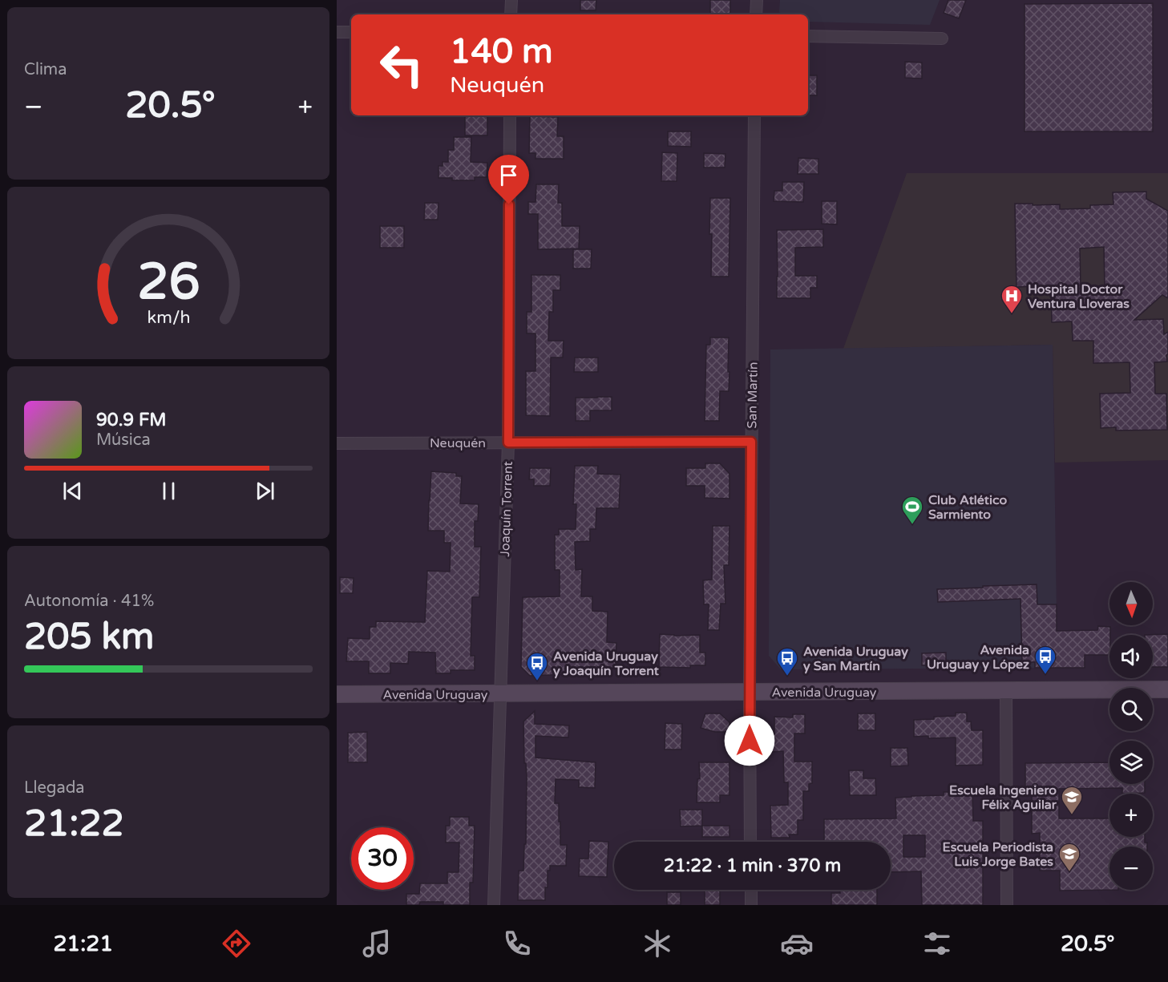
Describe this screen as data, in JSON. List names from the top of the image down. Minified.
{"streets":{"main road":["Avenida Uruguay"],"street":["San Martín","Neuquén","Joaquín Torrent"]},"crossings":[["San Martín","Neuquén"],["San Martín","Avenida Uruguay"],["Neuquén","Joaquín Torrent"],["Joaquín Torrent","Avenida Uruguay"]],"places":{"hospital":["Hospital Doctor Ventura Lloveras"],"sports":["Club Atlético Sarmiento"],"bus stop":["Avenida Uruguay y López","Avenida Uruguay y San Martín","Avenida Uruguay y Joaquín Torrent"],"school or university":["Escuela Ingeniero Félix Aguilar","Escuela Periodista Luis Jorge Bates"]},"north":"bottom","page":{"tile":["Clima",["Autonomía · 41%","205 km"],["Llegada","21:22"]],"turn":["140 m","Neuquén"],"heat":["−","20.5°","+"],"song":["90.9 FM","Música"],"map_buttons":["+","−"],"limit":"30","trip":"21:22 · 1 min · 370 m","tabs":["21:21","20.5°"],"gauge":["26","km/h"]}}
